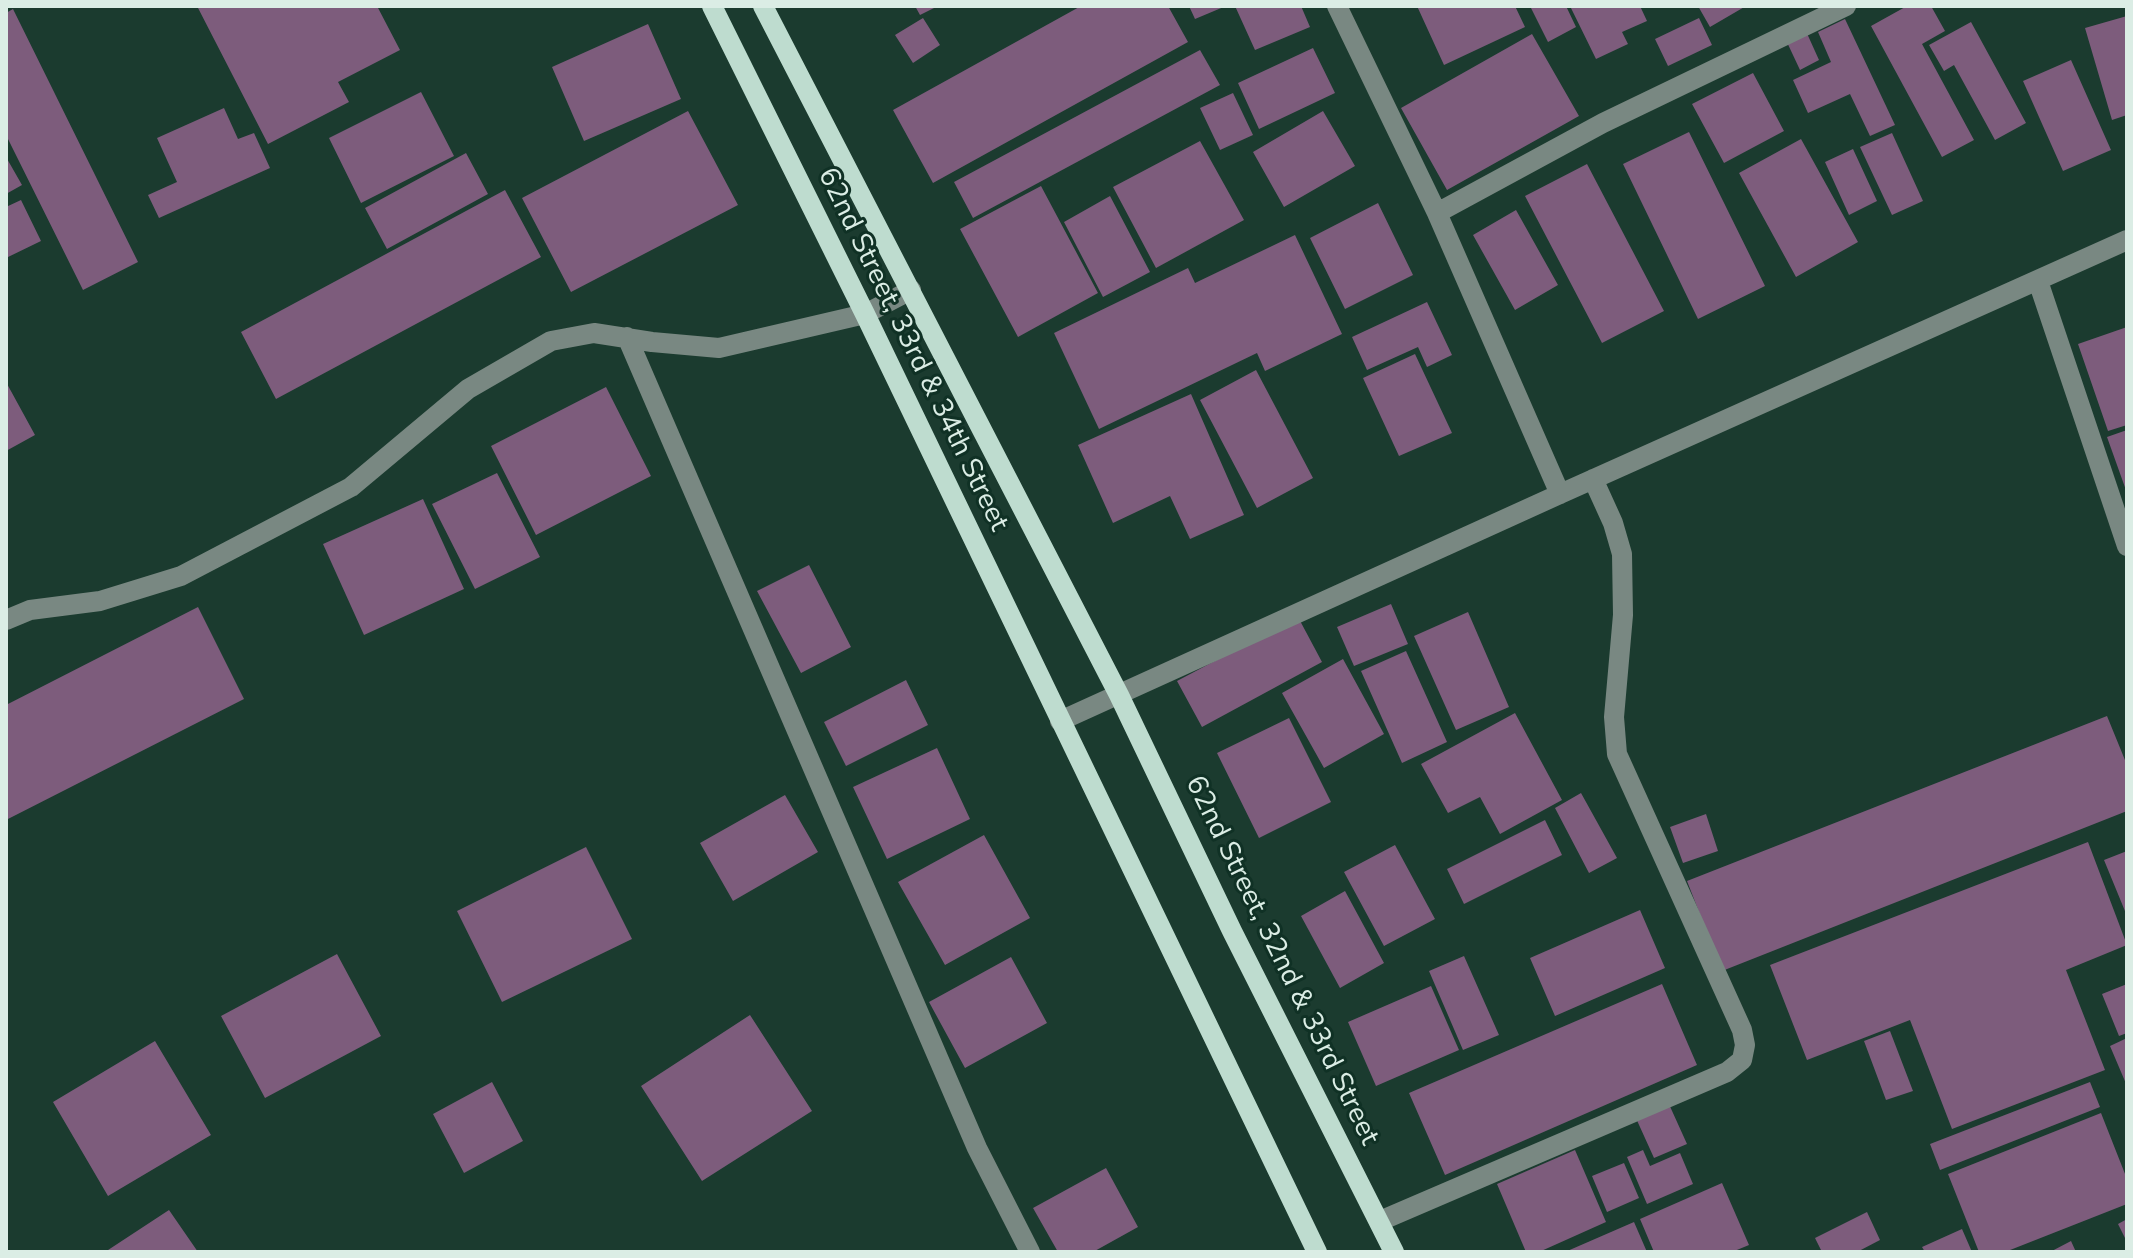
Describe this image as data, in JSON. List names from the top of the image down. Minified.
{"streets":{"main road":["62nd Street, 33rd & 34th Street","62nd Street, 32nd & 33rd Street"]},"crossings":[["62nd Street, 33rd & 34th Street","62nd Street, 32nd & 33rd Street"]]}
